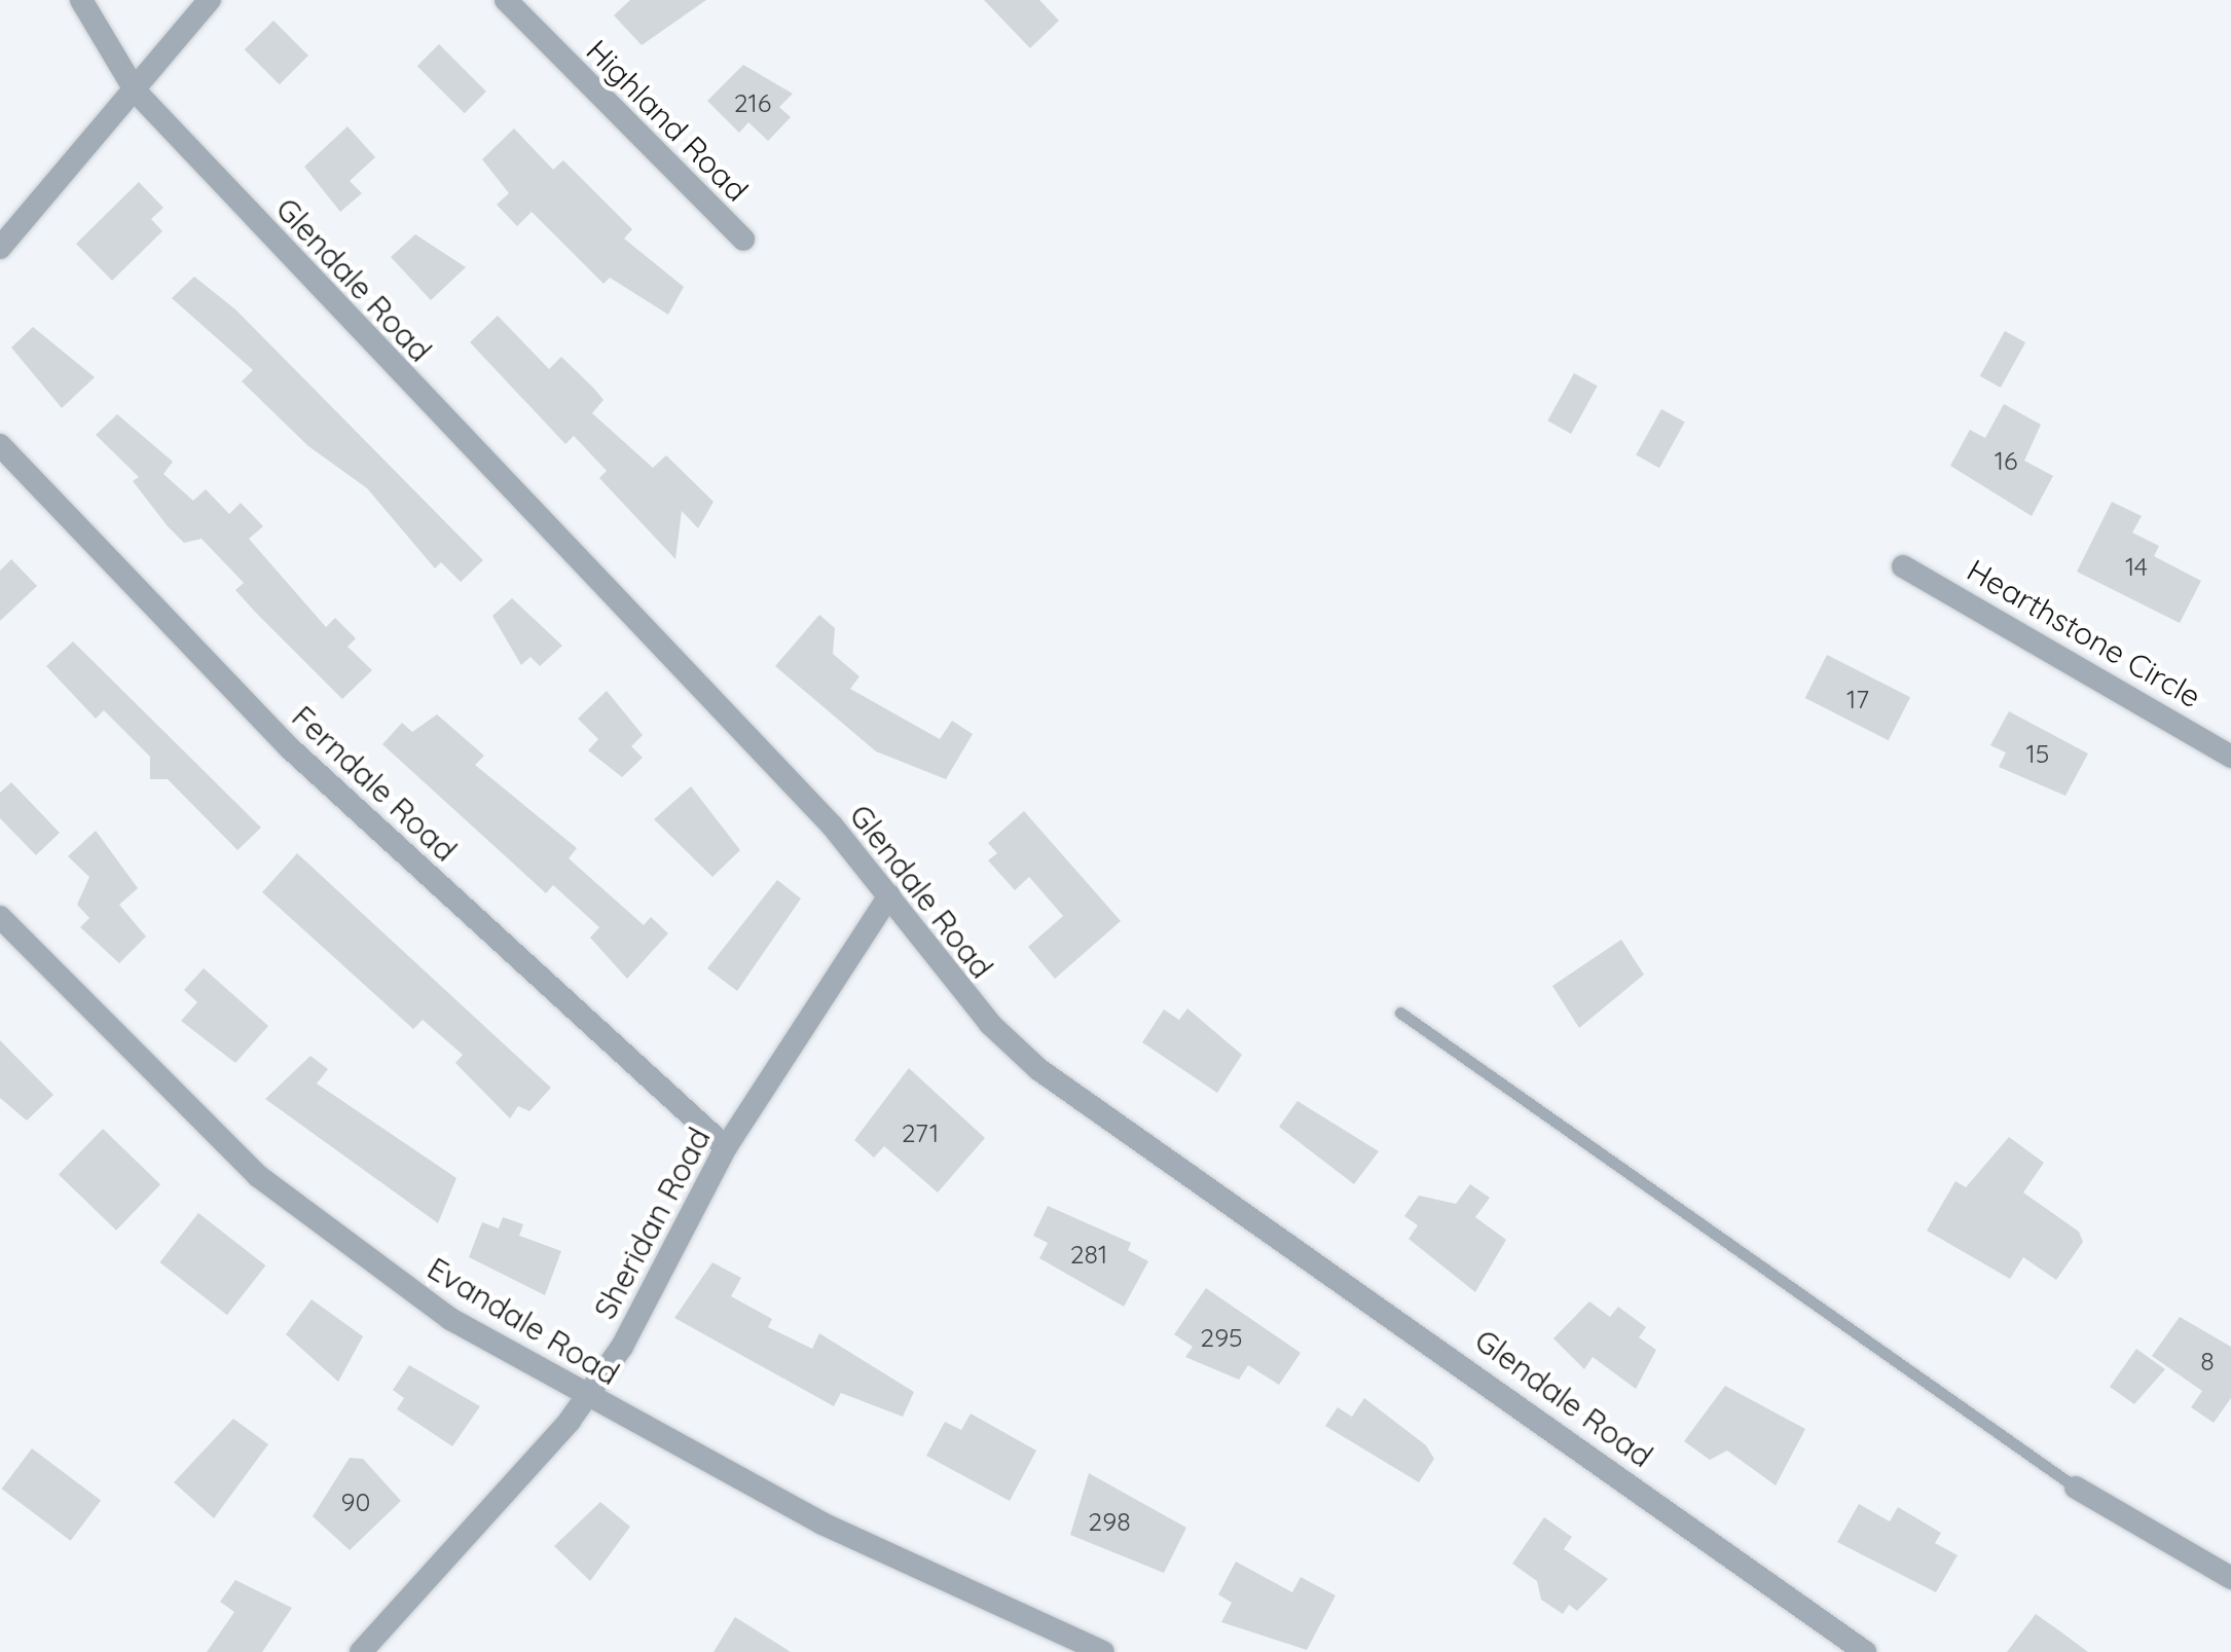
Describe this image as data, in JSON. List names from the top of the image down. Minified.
{"streets":{"street":["Highland Road","Glendale Road","Hearthstone Circle","Ferndale Road","Sheridan Road","Evandale Road"]},"crossings":[["Glendale Road","Sheridan Road"],["Ferndale Road","Sheridan Road"],["Sheridan Road","Evandale Road"]],"house_numbers":["216","16","14","17","15","271","281","295","8","90","298"]}
